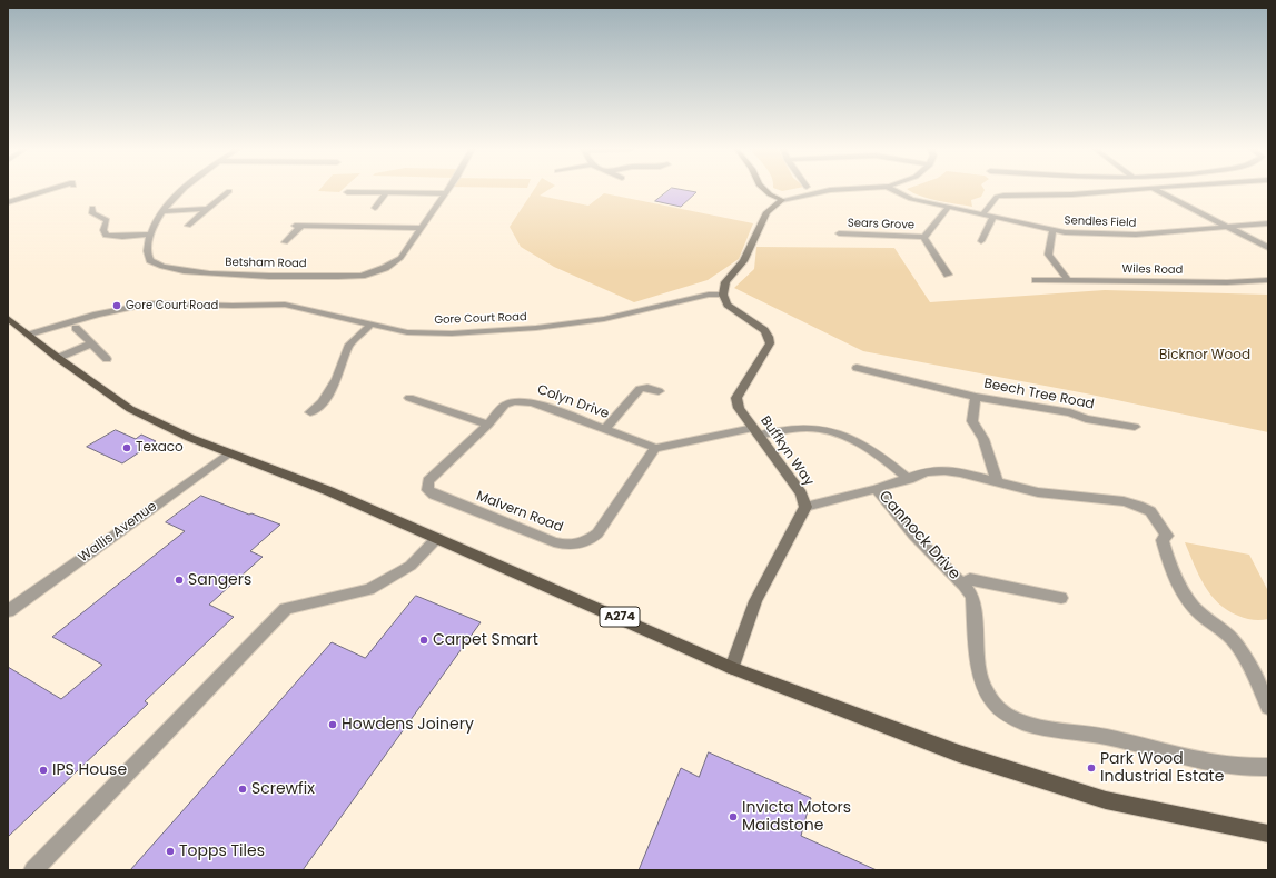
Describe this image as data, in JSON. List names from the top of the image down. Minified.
{"streets":{"main road":["A274"],"street":["Sendles Field","Sears Grove","Betsham Road","Wiles Road","Gore Court Road","Beech Tree Road","Colyn Drive","Buffkyn Way","Malvern Road","Wallis Avenue","Cannock Drive"]},"crossings":[["Sendles Field","Sears Grove"],["Gore Court Road","Buffkyn Way"],["Gore Court Road","A274"],["Beech Tree Road","Cannock Drive"],["Colyn Drive","Buffkyn Way"],["Colyn Drive","Malvern Road"],["Colyn Drive","Cannock Drive"],["Buffkyn Way","A274"],["Wallis Avenue","A274"]],"parks":["Bicknor Wood"],"places":["Gore Court Road","Texaco","Sangers","Carpet Smart","Howdens Joinery","Park Wood Industrial Estate","IPS House","Screwfix","Invicta Motors Maidstone","Topps Tiles"]}
